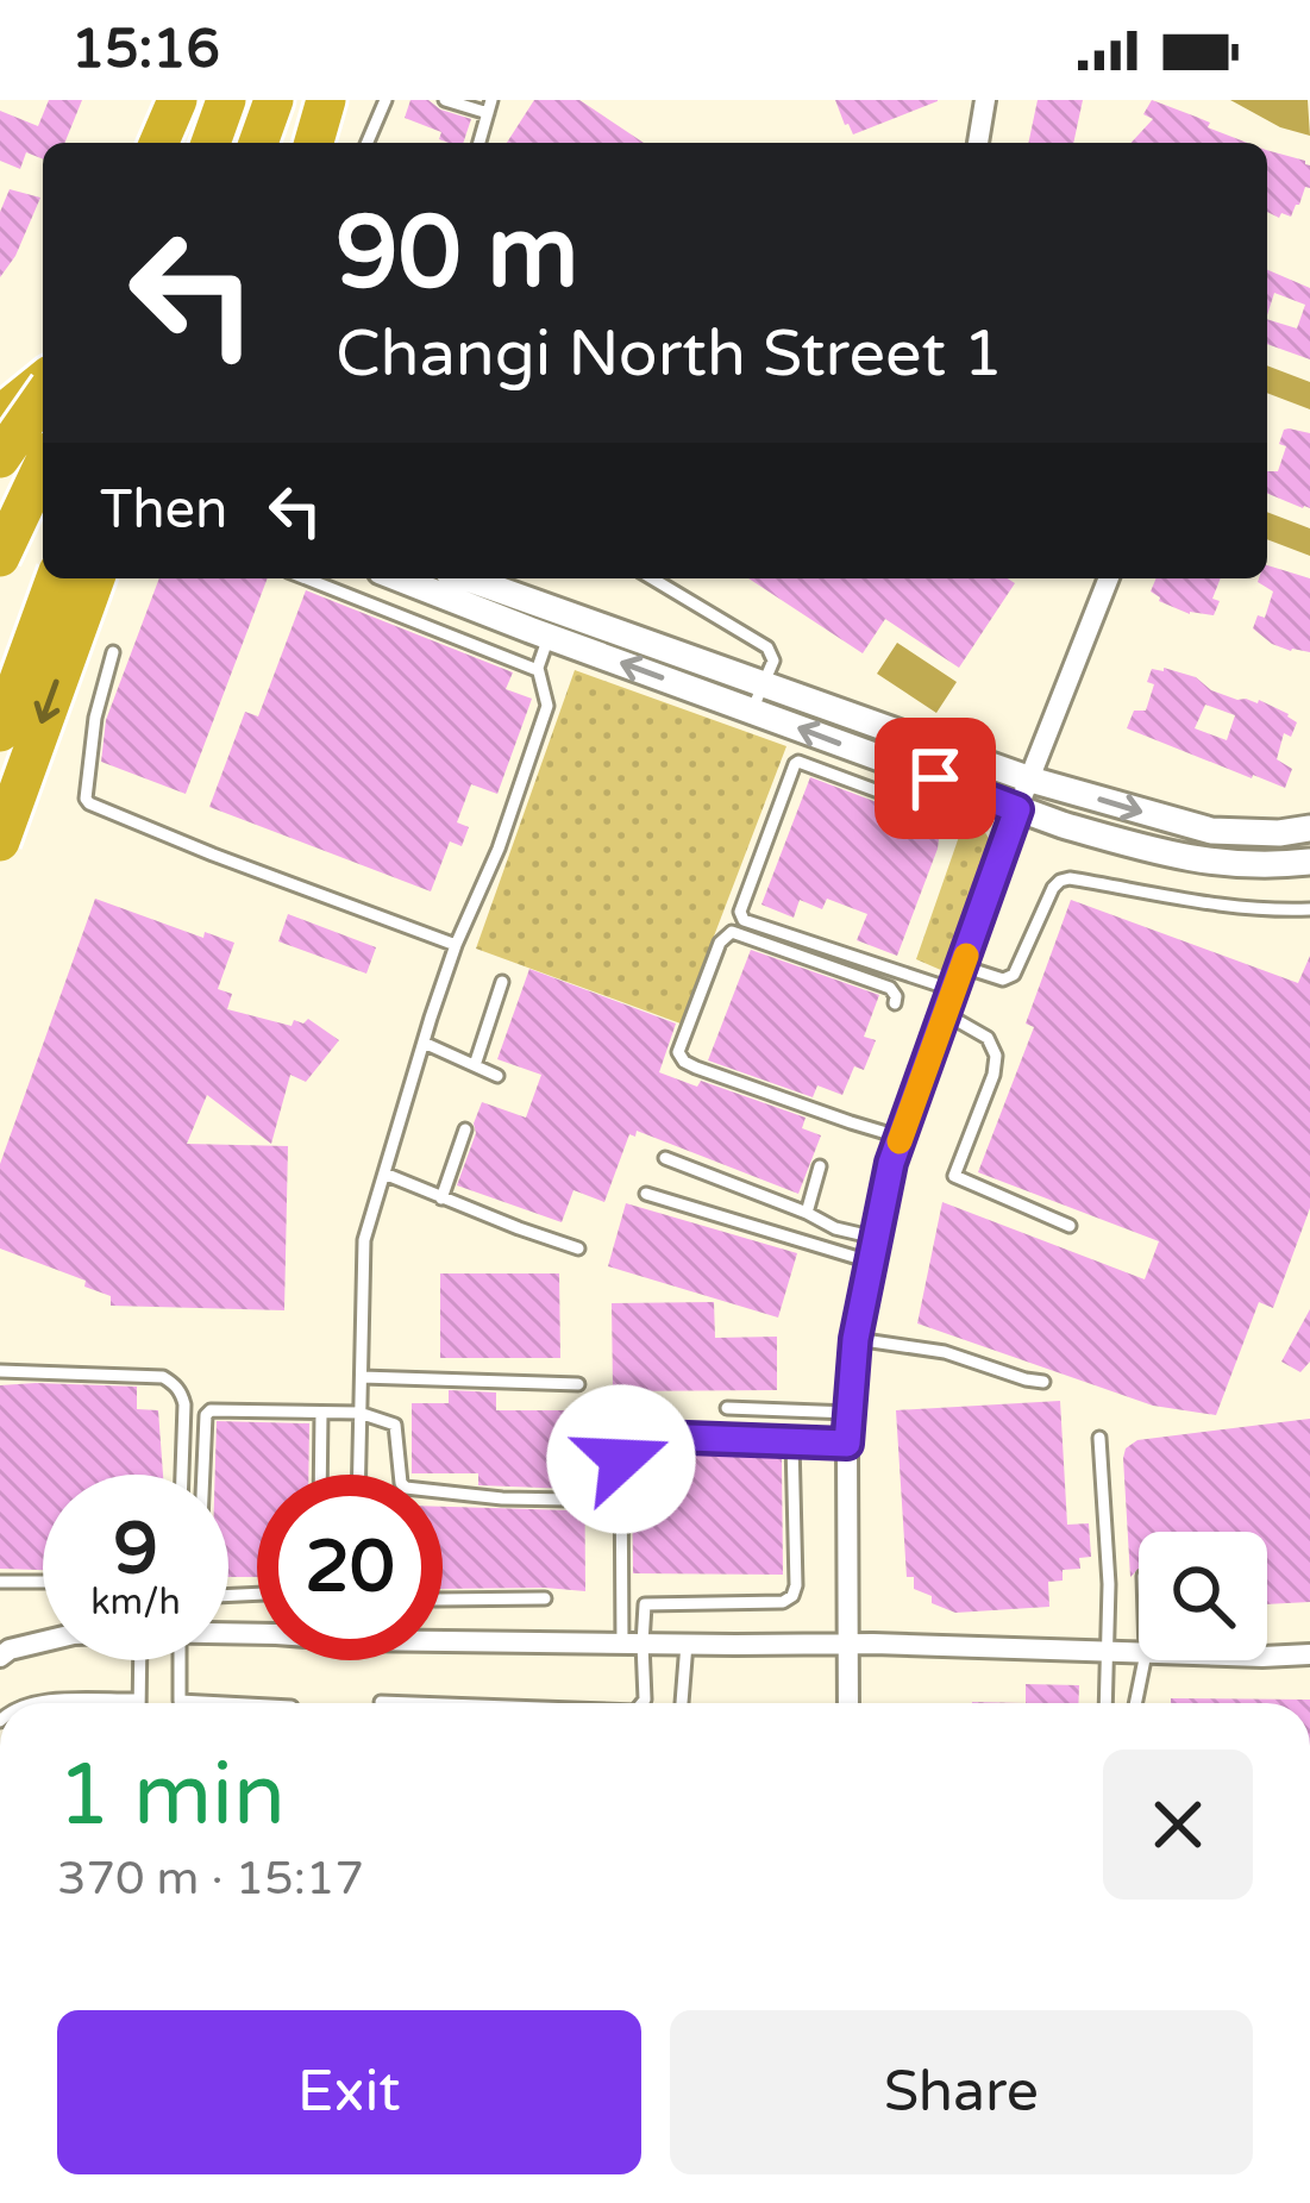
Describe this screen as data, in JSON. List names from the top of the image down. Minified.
{"page":{"status":"15:16","turn":["90 m","Changi North Street 1"],"then":"Then","speed":"9 km/h","limit":"20","heading":["1 min","370 m · 15:17"],"buttons":["Exit","Share"]}}
